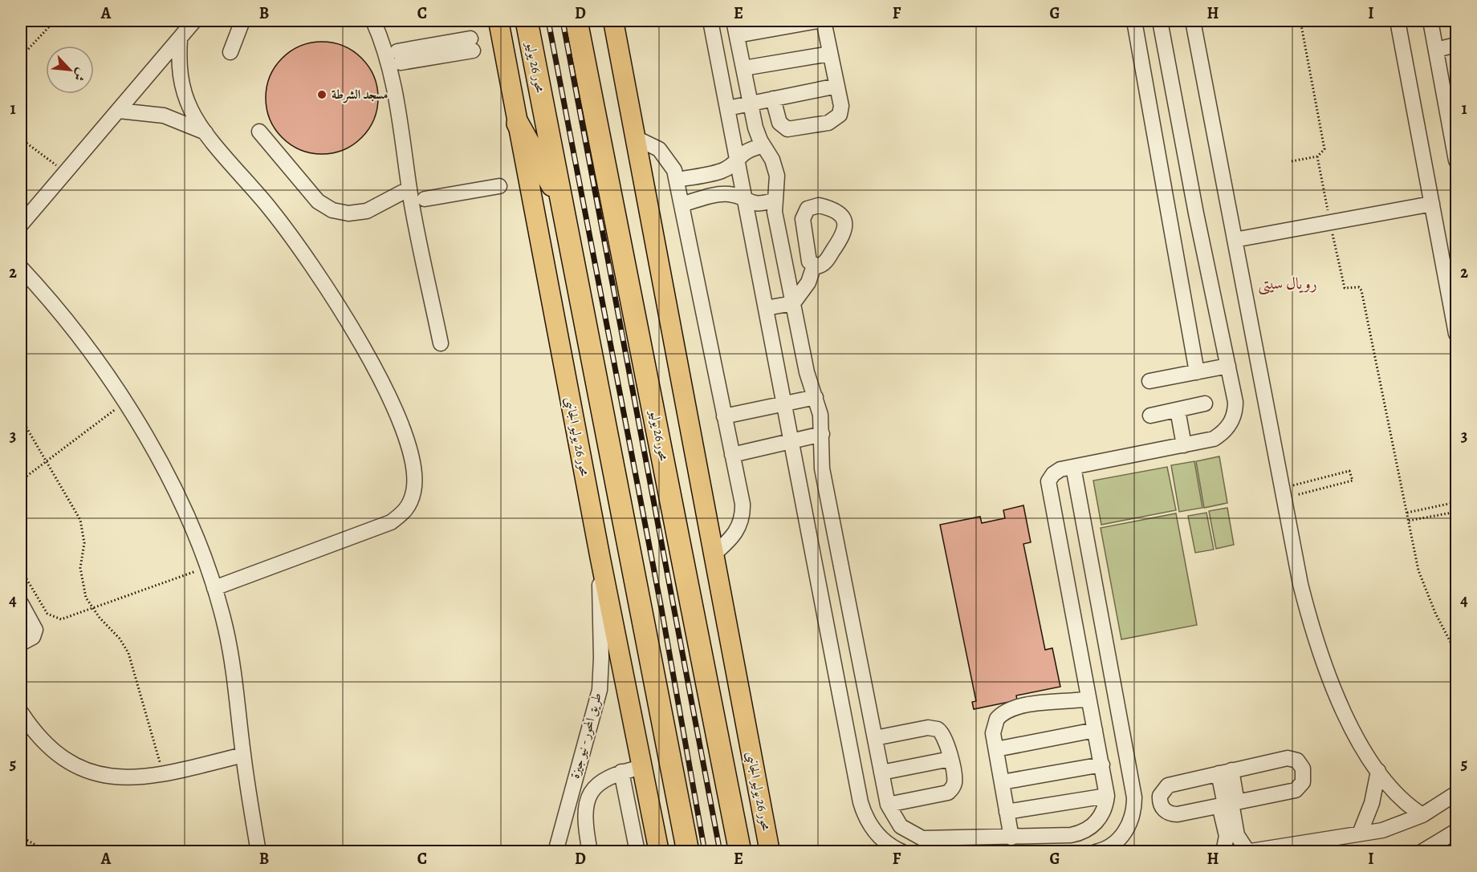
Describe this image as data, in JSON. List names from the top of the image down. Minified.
{"streets":{"highway":["محور 26 يوليو"],"main road":["محور 26 يوليو الجانبى"],"street":["طريق المحور - نيو جيزة"]},"crossings":[["محور 26 يوليو الجانبى","طريق المحور - نيو جيزة"]],"districts":["رويال سيتى"],"places":["مسجد الشرطة"],"north":"bottom right","grid":{"columns":["A","B","C","D","E","F","G","H","I"],"rows":["1","2","3","4","5"]}}
